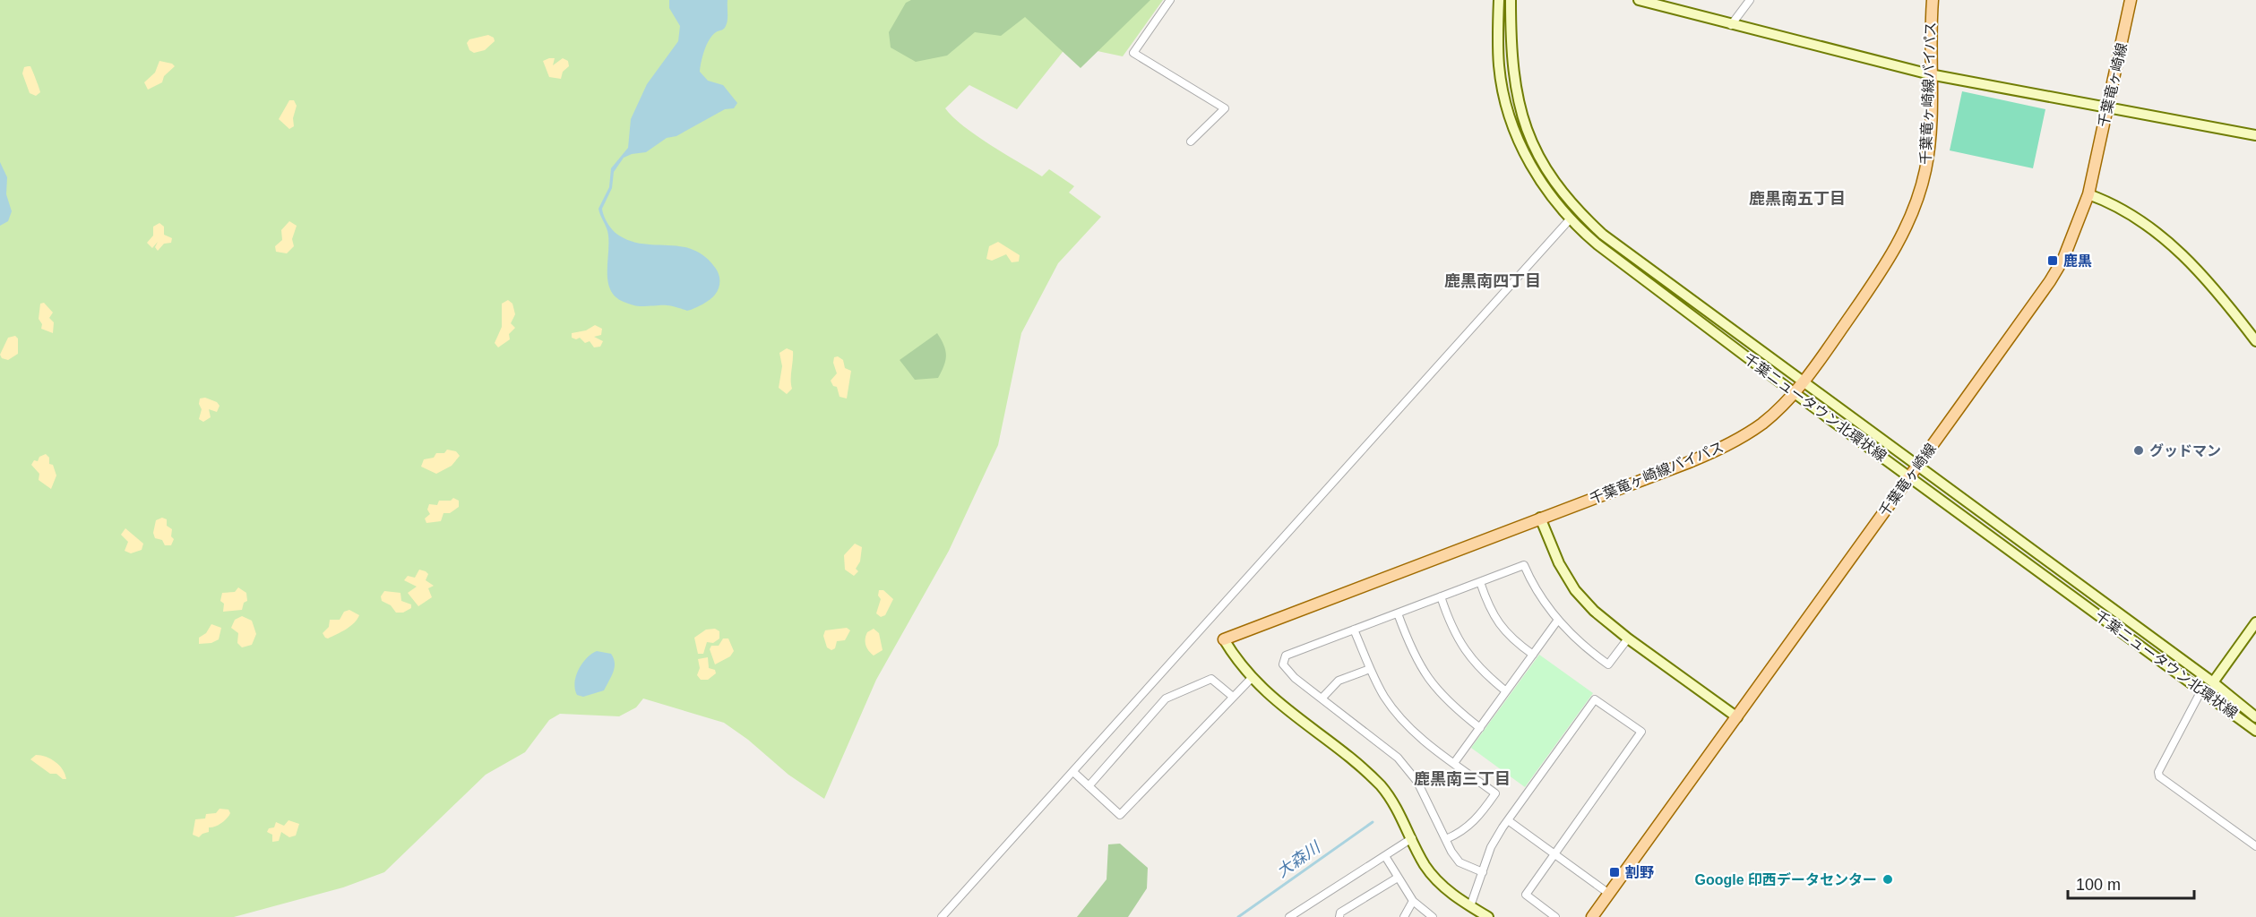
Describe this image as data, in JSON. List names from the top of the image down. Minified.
{"streets":{"main road":["千葉竜ヶ崎線","千葉竜ヶ崎線バイパス","千葉ニュータウン北環状線"]},"crossings":[["千葉竜ヶ崎線","千葉ニュータウン北環状線"],["千葉竜ヶ崎線バイパス","千葉ニュータウン北環状線"]],"districts":["鹿黒南五丁目","鹿黒南四丁目","鹿黒南三丁目"],"water":["大森川"],"places":{"transit":["鹿黒","割野"],"other":["グッドマン","Google 印西データセンター"]},"scale_bar":"100 m"}
